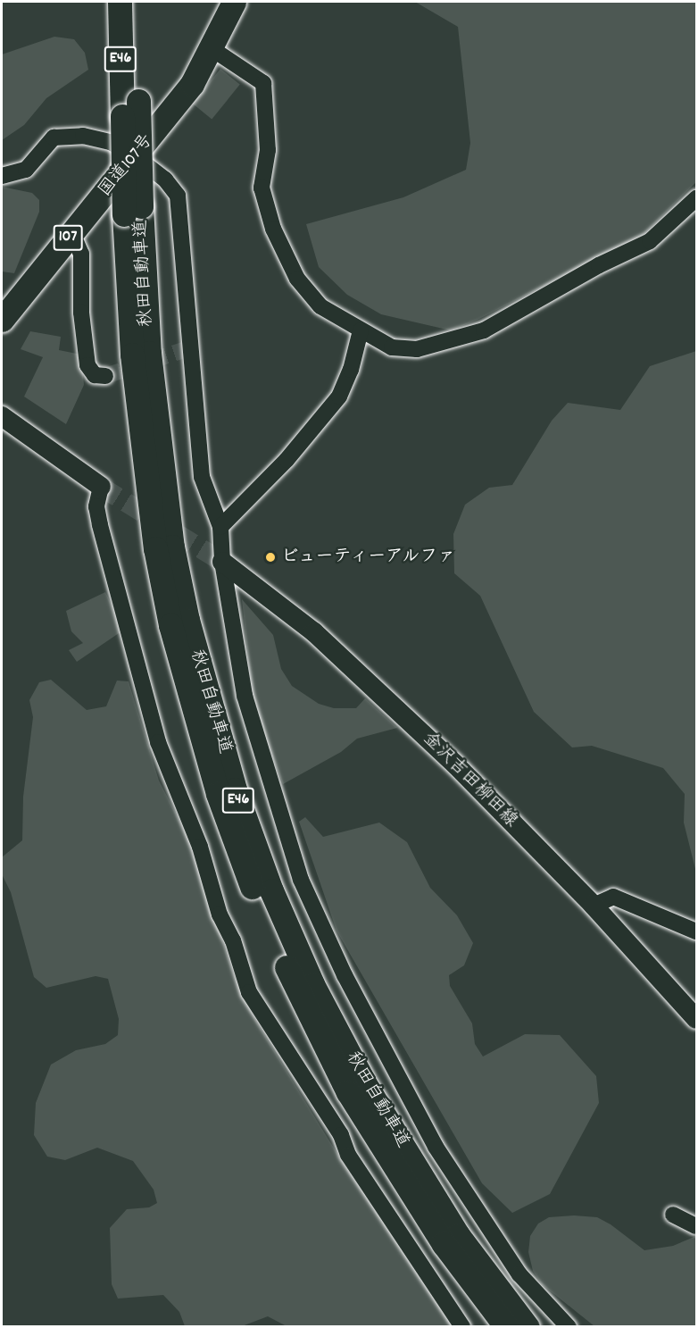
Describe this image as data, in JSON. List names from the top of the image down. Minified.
{"streets":{"highway":["E46","国道107号","107","秋田自動車道"],"main road":["金沢吉田柳田線"]},"places":["ビューティーアルファ"]}
